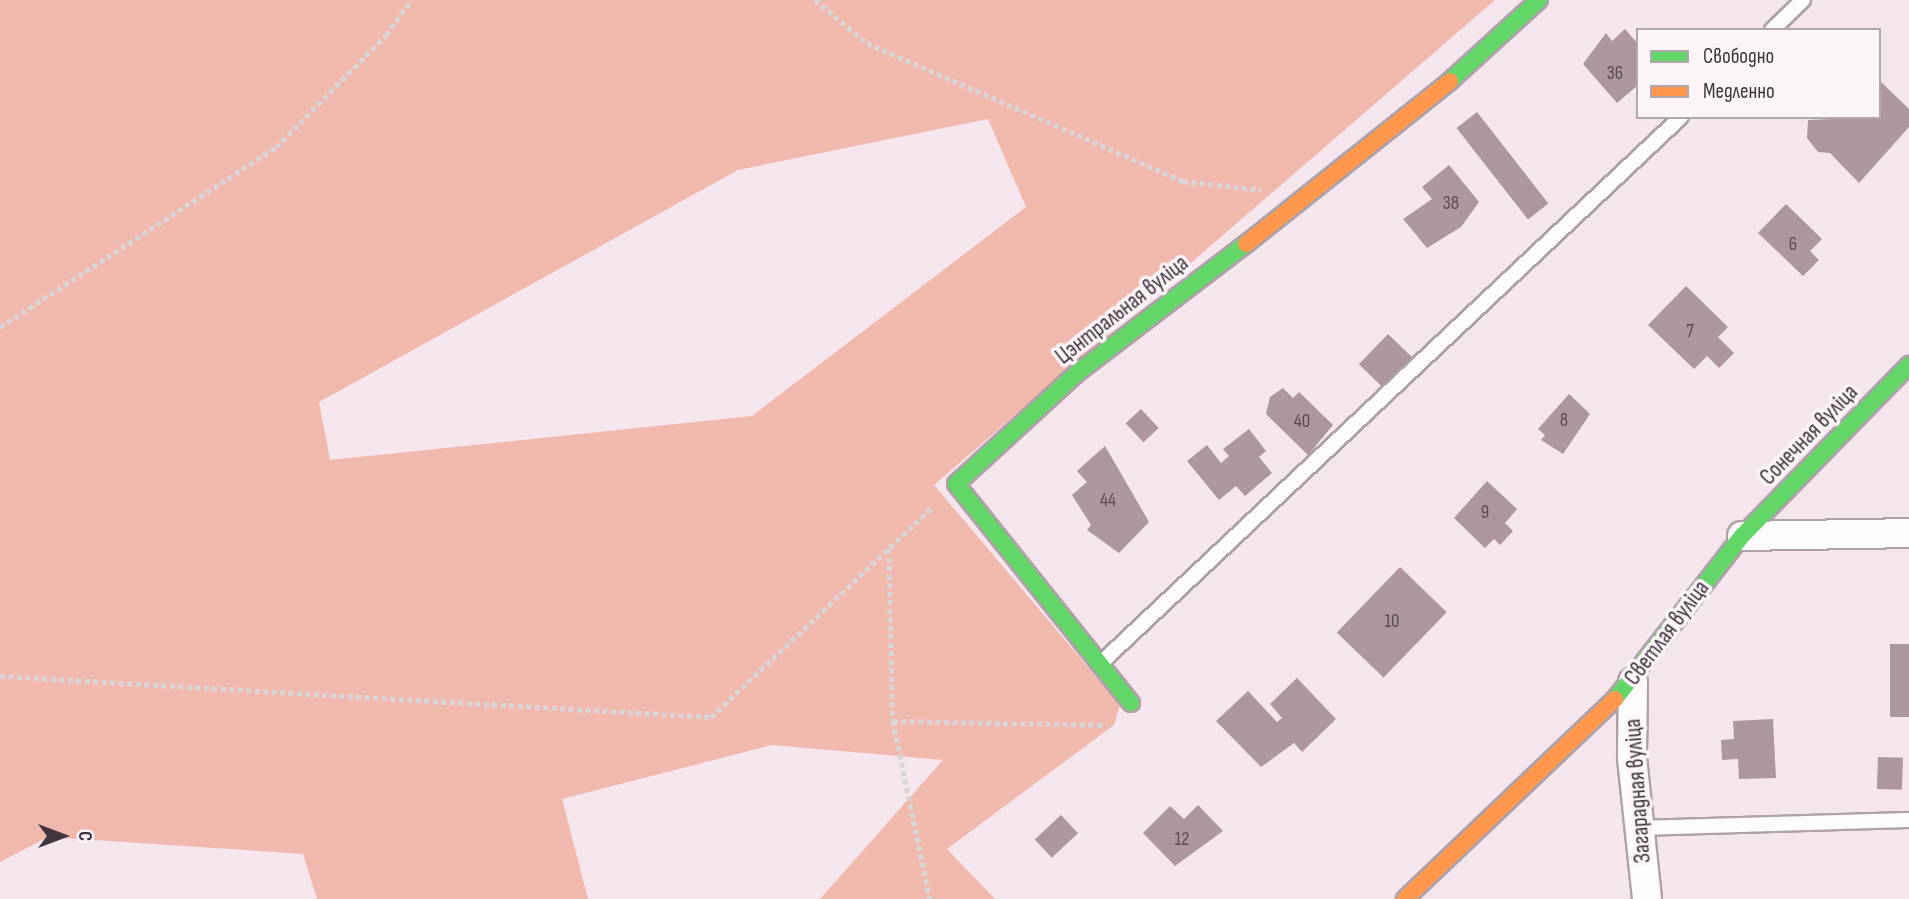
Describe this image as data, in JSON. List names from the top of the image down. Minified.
{"streets":{"street":["Цэнтральная вуліца","Сонечная вуліца","Светлая вуліца","Загарадная вуліца"]},"crossings":[["Сонечная вуліца","Светлая вуліца"],["Светлая вуліца","Загарадная вуліца"]],"house_numbers":["36","38","6","7","8","40","44","9","10","12"],"legend":["Свободно","Медленно"],"north":"right"}
